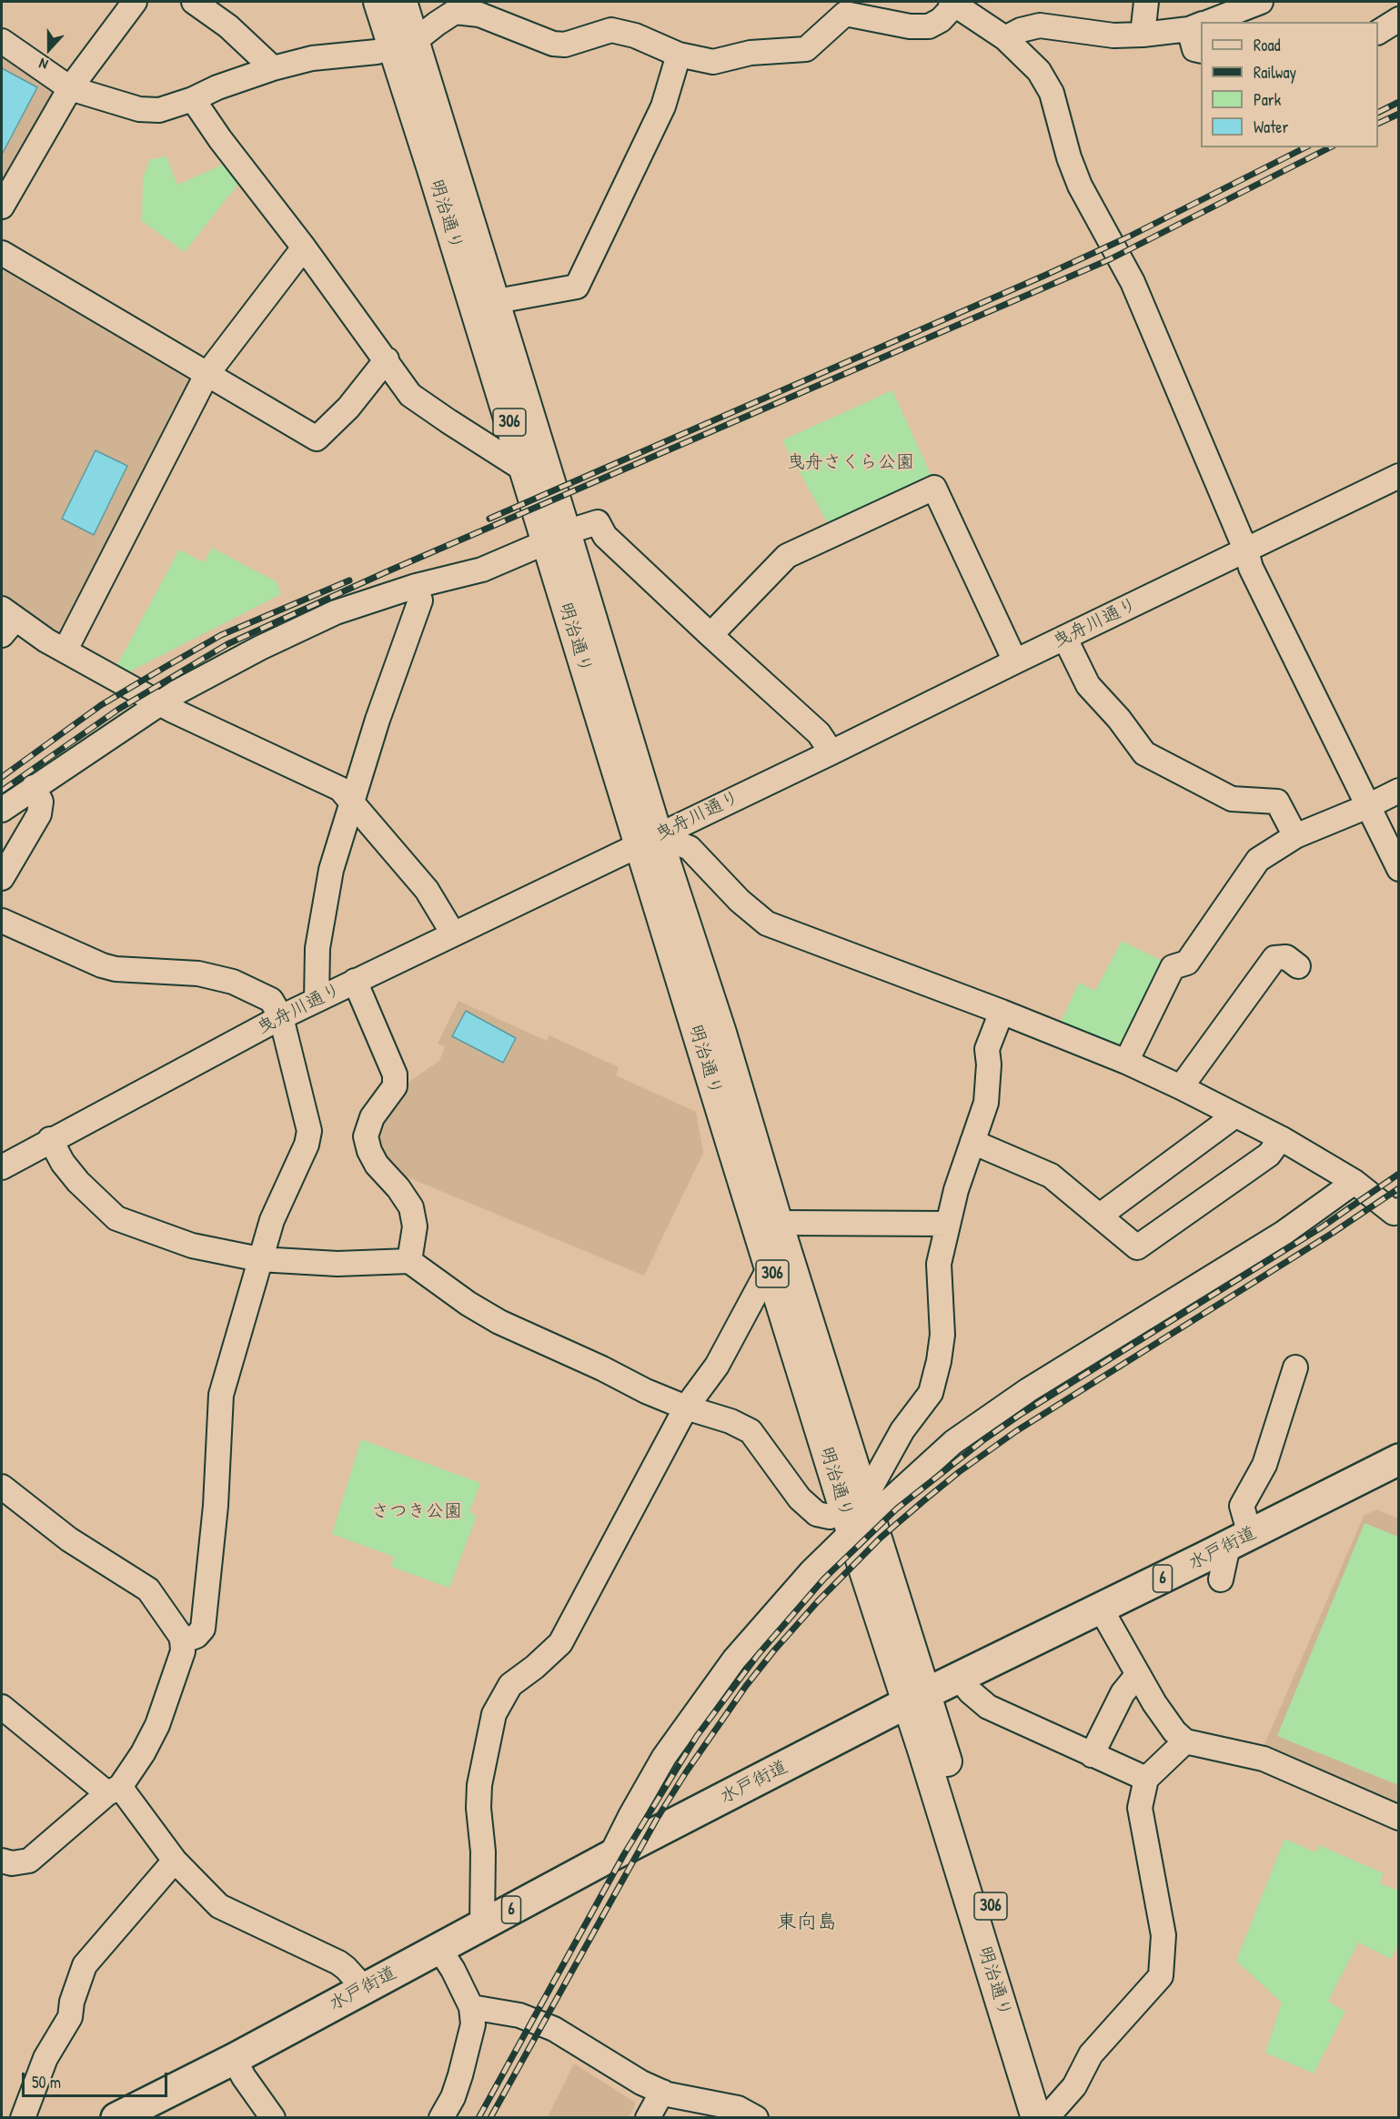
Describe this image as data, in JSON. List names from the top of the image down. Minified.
{"streets":{"highway":["水戸街道","6"],"main road":["明治通り","306"],"street":["曳舟川通り"]},"crossings":[["明治通り","曳舟川通り"],["明治通り","水戸街道"]],"districts":["東向島"],"parks":["曳舟さくら公園","さつき公園"],"legend":["Road","Railway","Park","Water"],"scale_bar":"50 m","north":"bottom"}
